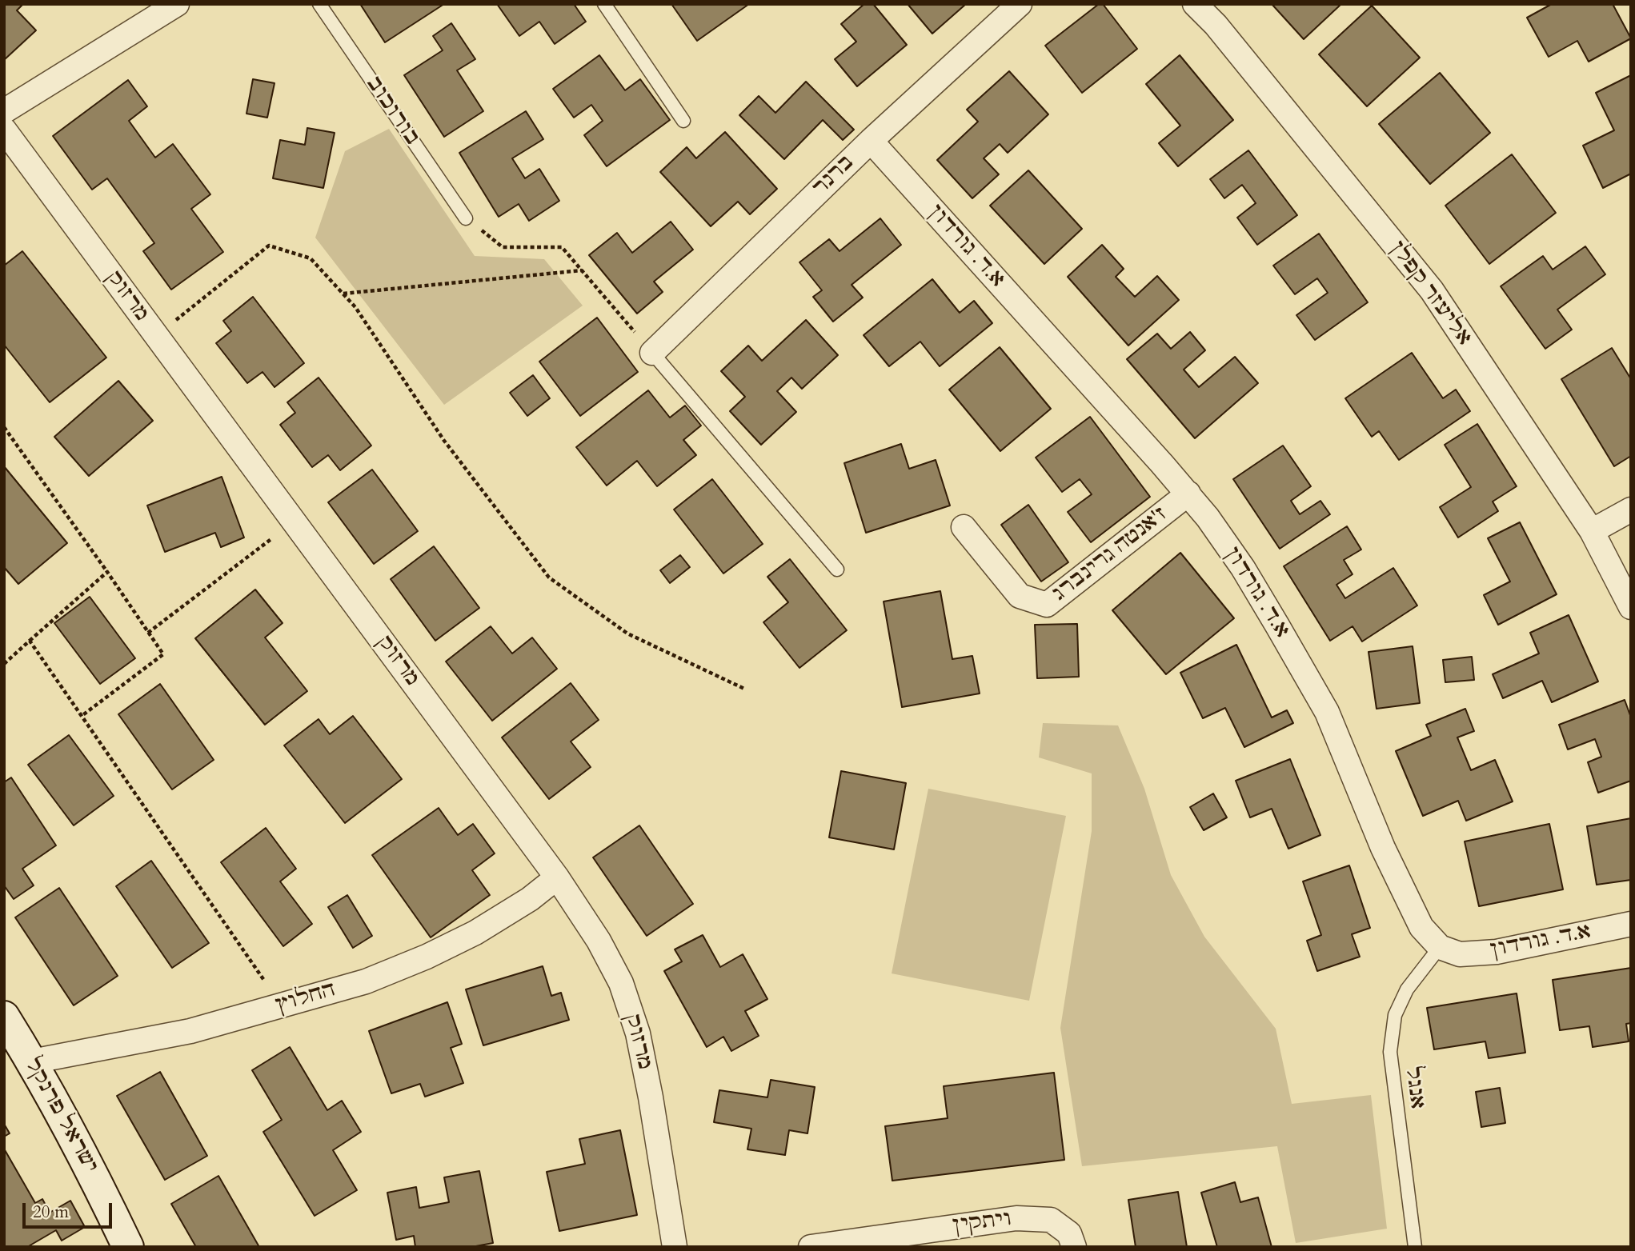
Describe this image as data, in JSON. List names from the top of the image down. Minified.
{"streets":{"street":["ברנר","א.ד. גורדון","אליעזר קפלן","מרזוק","ז'אנטה גרינברג","החלוץ","ישראל פרנקל","ויתקין"],"lane":["בורוכוב","אנגל"]},"crossings":[["ברנר","א.ד. גורדון"],["א.ד. גורדון","ז'אנטה גרינברג"],["א.ד. גורדון","אנגל"],["מרזוק","החלוץ"],["החלוץ","ישראל פרנקל"]],"scale_bar":"20 m"}
